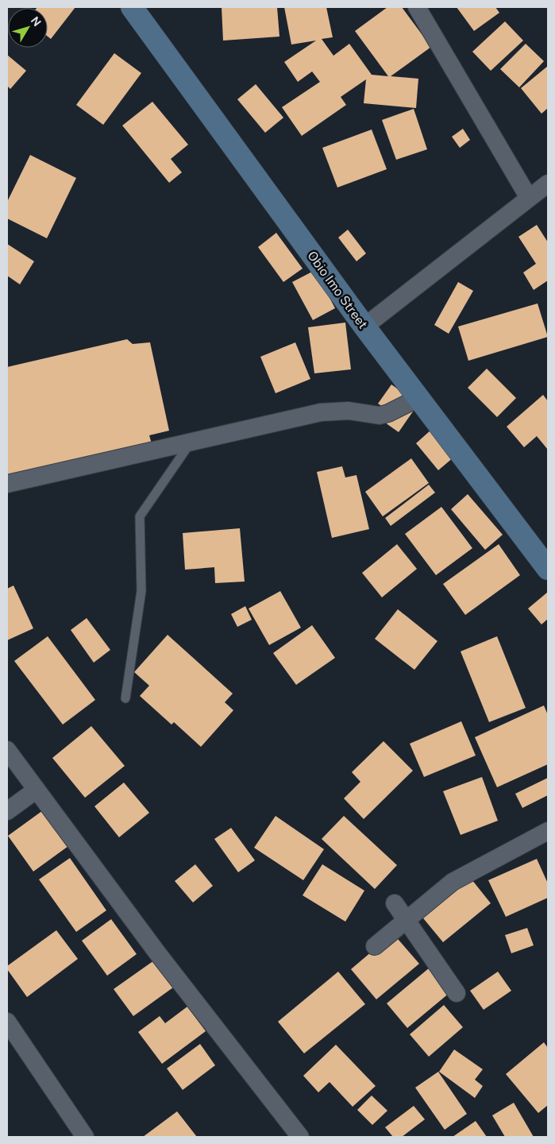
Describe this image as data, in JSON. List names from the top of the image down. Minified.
{"streets":{"street":["Obio Imo Street"]},"north":"top right"}
